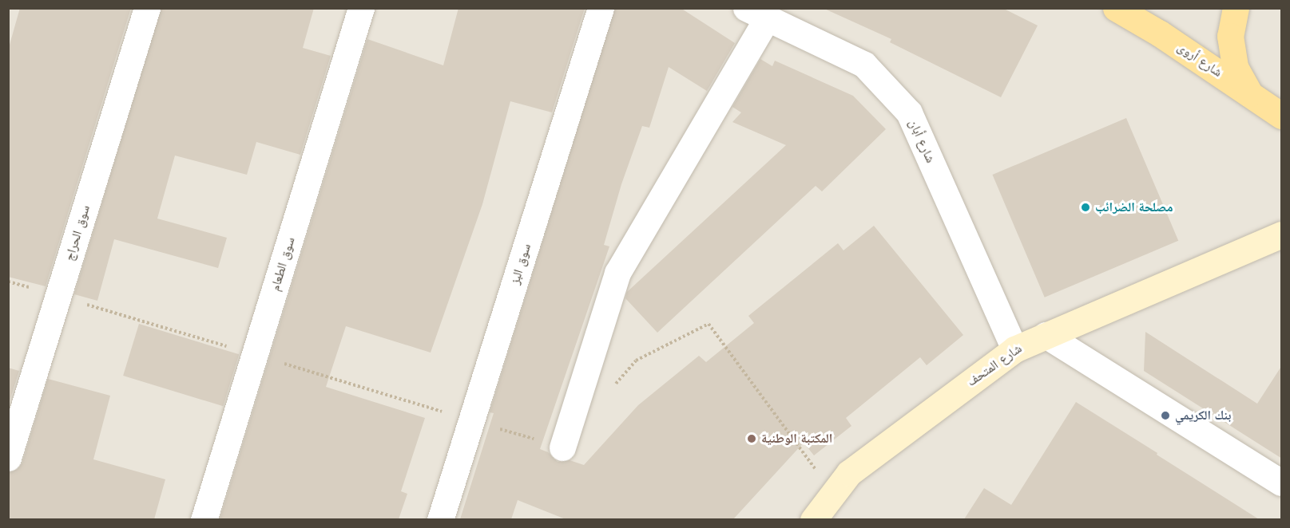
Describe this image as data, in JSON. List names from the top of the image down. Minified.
{"streets":{"main road":["شارع أروى"],"street":["شارع أبان","سوق الحراج","سوق الطعام","سوق البز","شارع المتحف"]},"crossings":[["شارع أبان","شارع المتحف"]],"places":["مصلحة الضرائب","بنك الكريمي","المكتبة الوطنية"]}
